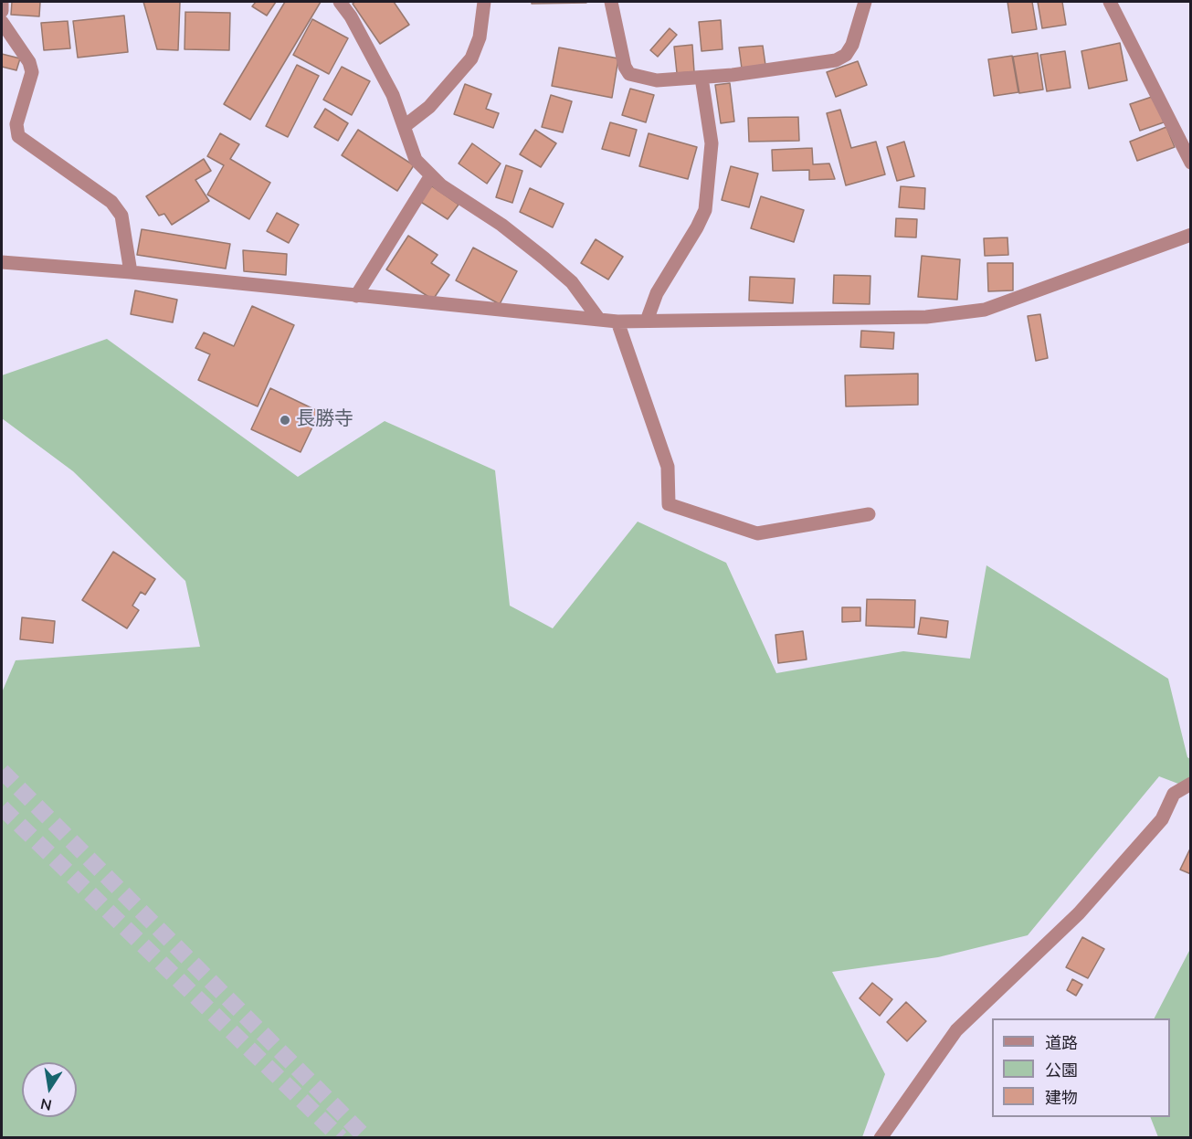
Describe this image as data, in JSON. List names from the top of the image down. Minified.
{"places":["長勝寺"],"legend":["道路","公園","建物"],"north":"bottom"}
